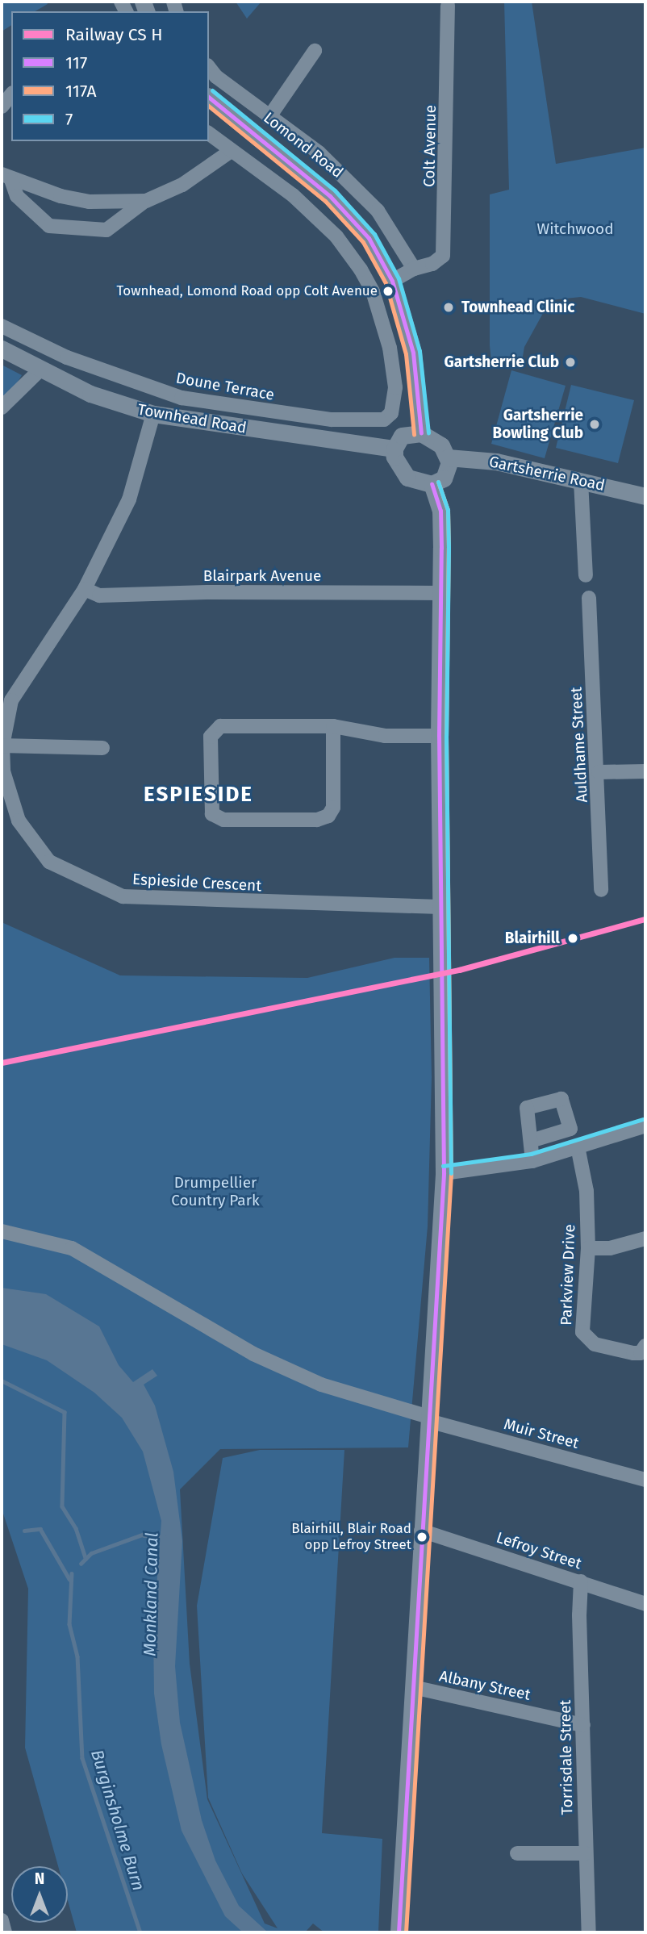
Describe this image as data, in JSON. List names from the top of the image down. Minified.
{"streets":{"street":["Lomond Road","Colt Avenue","Doune Terrace","Townhead Road","Gartsherrie Road","Blairpark Avenue","Auldhame Street","Espieside Crescent","Parkview Drive","Muir Street","Lefroy Street","Albany Street","Torrisdale Street"]},"crossings":[["Lomond Road","Colt Avenue"],["Lomond Road","Doune Terrace"],["Lomond Road","Townhead Road"],["Lomond Road","Gartsherrie Road"],["Townhead Road","Gartsherrie Road"],["Townhead Road","Espieside Crescent"],["Blairpark Avenue","Espieside Crescent"],["Lefroy Street","Torrisdale Street"],["Albany Street","Torrisdale Street"]],"districts":["ESPIESIDE"],"water":["Monkland Canal","Burginsholme Burn"],"parks":["Witchwood","Drumpellier Country Park"],"places":["Townhead, Lomond Road opp Colt Avenue","Townhead Clinic","Gartsherrie Club","Gartsherrie Bowling Club","Blairhill","Blairhill, Blair Road opp Lefroy Street"],"lines":["transit line 7","transit line 117","transit line 117A"],"legend":["Railway CS H","117","117A","7"],"north":"top"}
